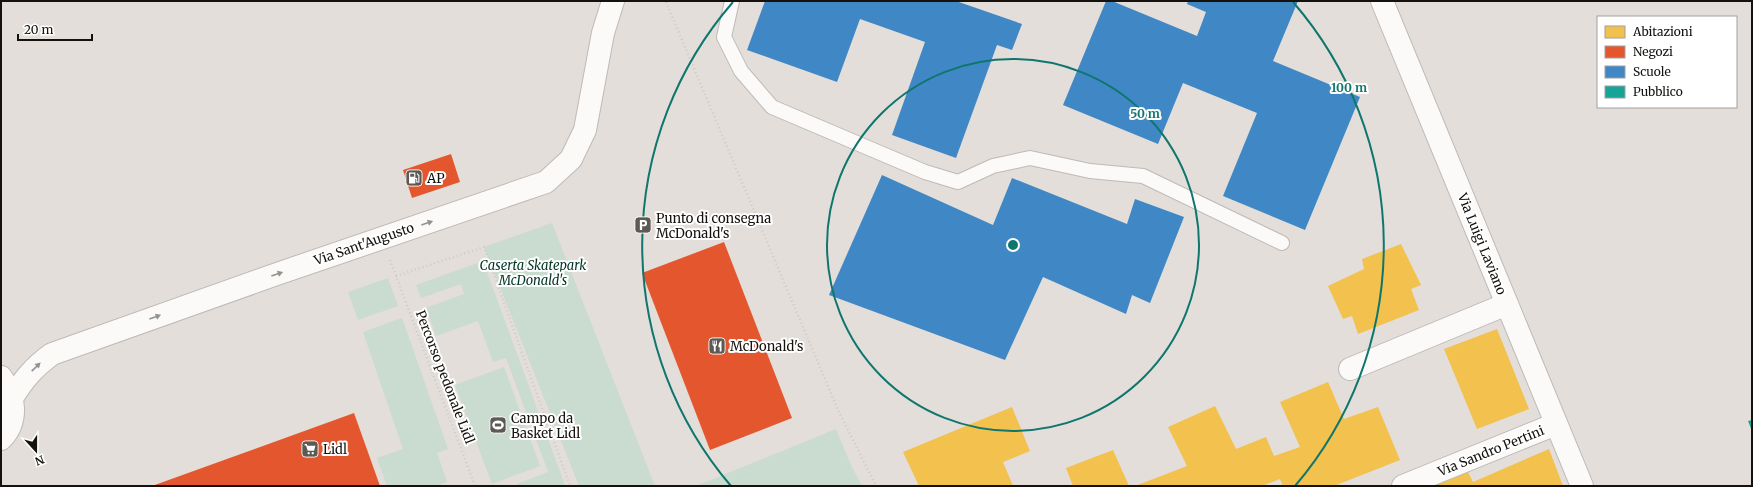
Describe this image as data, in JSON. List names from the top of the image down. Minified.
{"streets":{"street":["Via Sant'Augusto","Via Luigi Laviano","Via Sandro Pertini"],"path":["Percorso pedonale Lidl"]},"crossings":[["Via Sant'Augusto","Percorso pedonale Lidl"],["Via Luigi Laviano","Via Sandro Pertini"]],"one_way":["Via Sant'Augusto"],"parks":["Caserta Skatepark McDonald's"],"places":{"fuel station":["AP"],"parking":["Punto di consegna McDonald's"],"restaurant":["McDonald's"],"sports":["Campo da Basket Lidl"],"supermarket":["Lidl"]},"legend":["Abitazioni","Negozi","Scuole","Pubblico"],"scale_bar":"20 m","north":"bottom","rings":["100 m","50 m"]}
